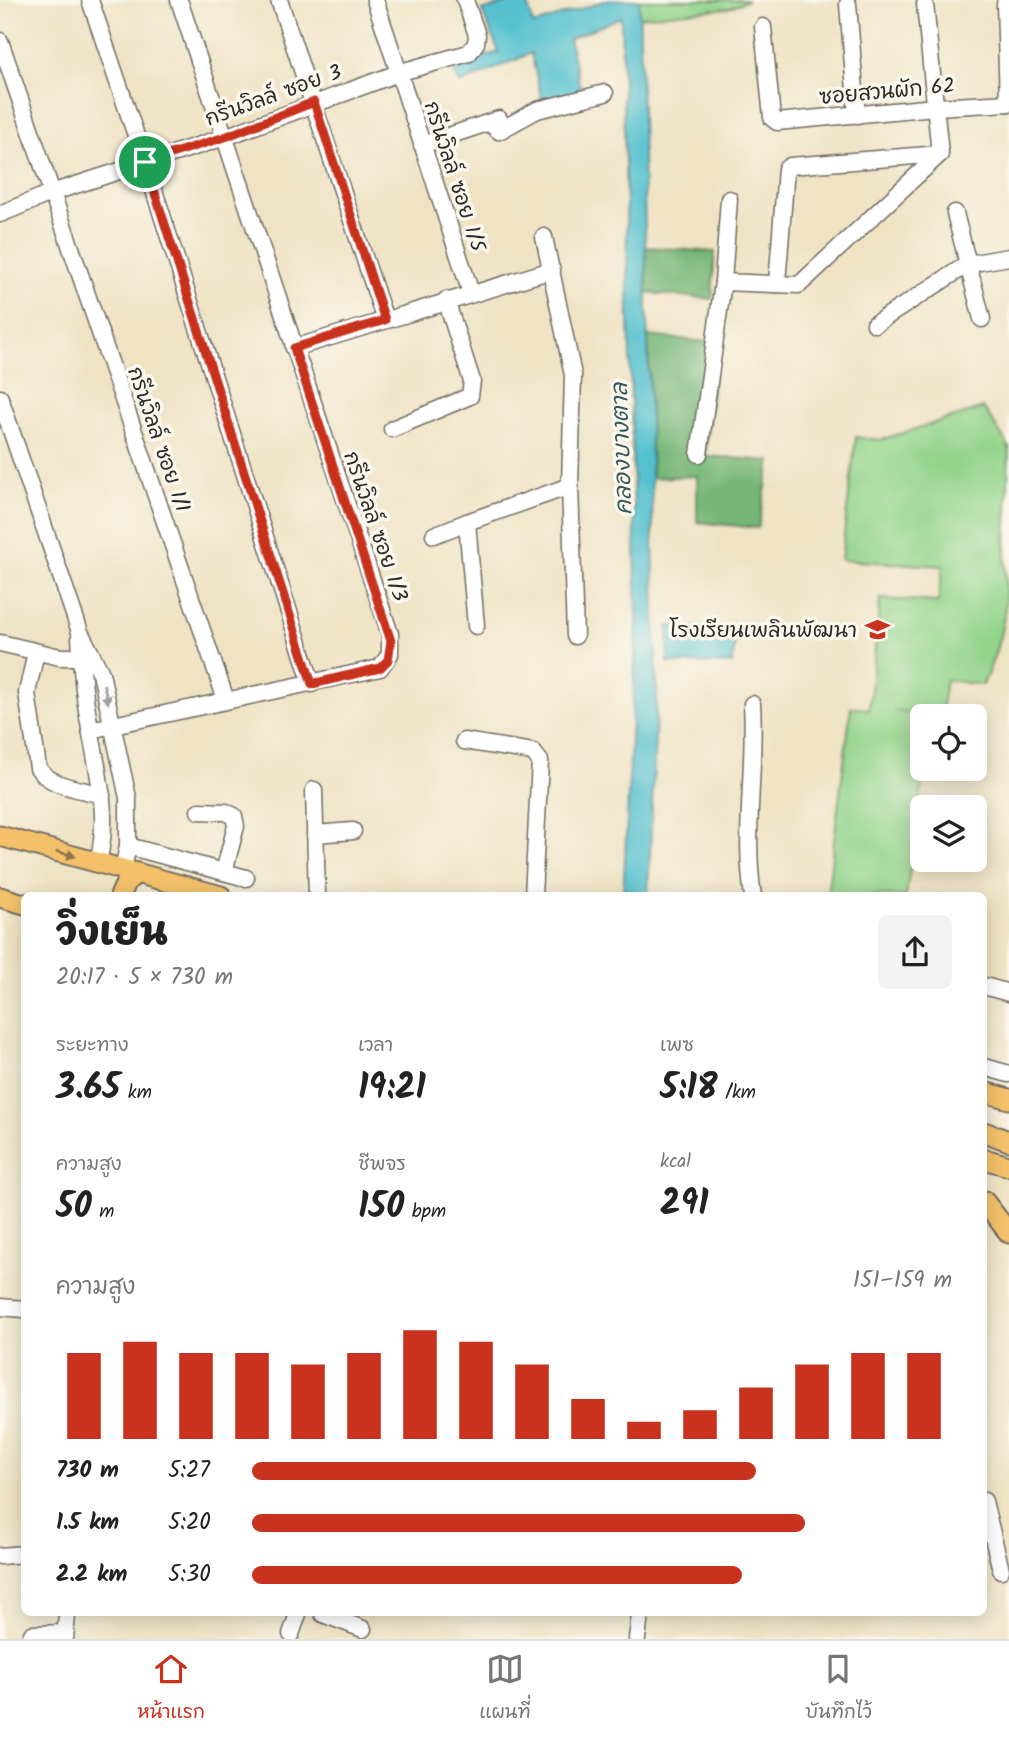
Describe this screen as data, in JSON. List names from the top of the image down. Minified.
{"streets":{"street":["ซอยสวนผัก 62","กรีนวิลล์ ซอย 3","กรีนวิลล์ ซอย 1/5","กรีนวิลล์ ซอย 1/1","กรีนวิลล์ ซอย 1/3"]},"crossings":[["กรีนวิลล์ ซอย 3","กรีนวิลล์ ซอย 1/5"],["กรีนวิลล์ ซอย 3","กรีนวิลล์ ซอย 1/1"],["กรีนวิลล์ ซอย 3","กรีนวิลล์ ซอย 1/3"],["กรีนวิลล์ ซอย 1/1","กรีนวิลล์ ซอย 1/3"]],"water":["คลองบางตาล"],"places":{"school or university":["โรงเรียนเพลินพัฒนา"]},"page":{"heading":["วิ่งเย็น","20:17 · 5 × 730 m"],"stats":[["ระยะทาง","3.65 km"],["เวลา","19:21"],["เพซ","5:18 /km"],["ความสูง","50 m"],["ชีพจร","150 bpm"],["kcal","291"]],"chart":["ความสูง","151–159 m"],"list":[{"name":"730 m","note":"5:27"},{"name":"1.5 km","note":"5:20"},{"name":"2.2 km","note":"5:30"}],"tabs":["หน้าแรก","แผนที่","บันทึกไว้"]}}
